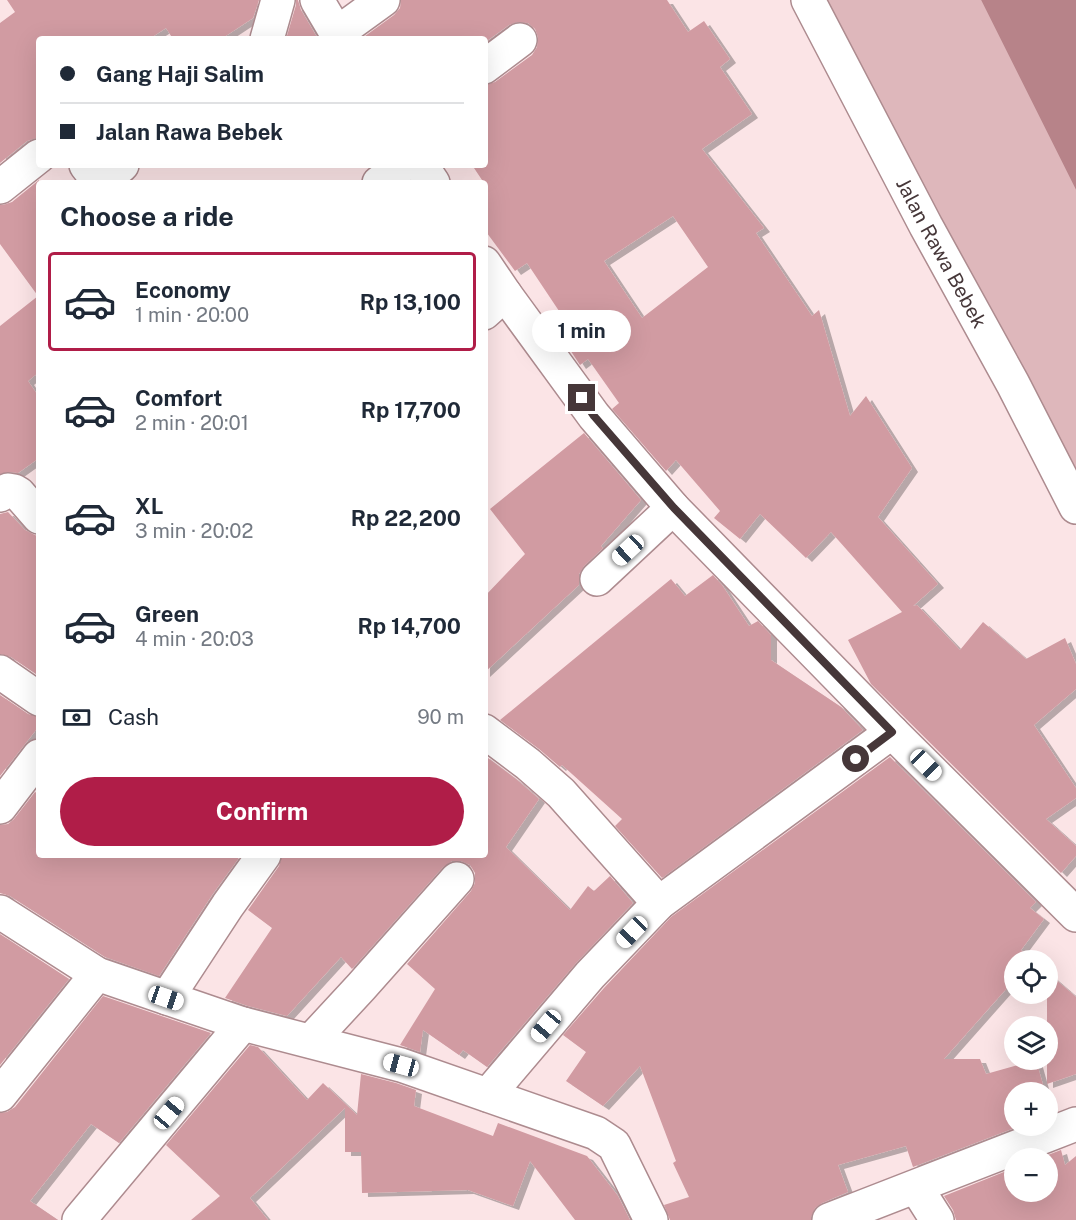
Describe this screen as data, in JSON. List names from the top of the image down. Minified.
{"streets":{"street":["Jalan Rawa Bebek"]},"page":{"banner":["Gang Haji Salim","Jalan Rawa Bebek"],"heading":"Choose a ride","list":[{"name":"Economy","note":"1 min · 20:00","value":"Rp 13,100"},{"name":"Comfort","note":"2 min · 20:01","value":"Rp 17,700"},{"name":"XL","note":"3 min · 20:02","value":"Rp 22,200"},{"name":"Green","note":"4 min · 20:03","value":"Rp 14,700"}],"bubble":"1 min","pay":["Cash","90 m"],"buttons":"Confirm","map_buttons":["+","−"]}}
